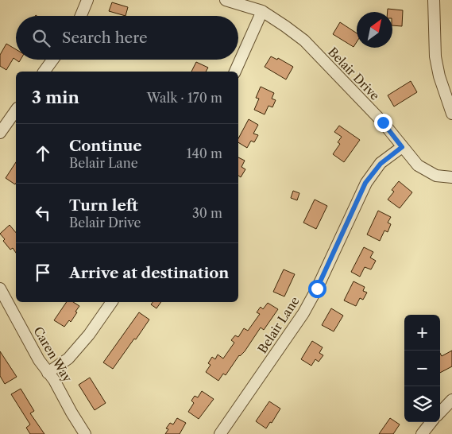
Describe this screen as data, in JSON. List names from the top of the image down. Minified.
{"streets":{"street":["Belair Drive","Belair Lane","Caren Way"]},"crossings":[["Belair Drive","Belair Lane"]],"north":"top right","page":{"search":"Search here","heading":["3 min","Walk · 170 m"],"list":[["Continue","Belair Lane","140 m"],["Turn left","Belair Drive","30 m"],"Arrive at destination"],"map_buttons":["+","−"]}}
